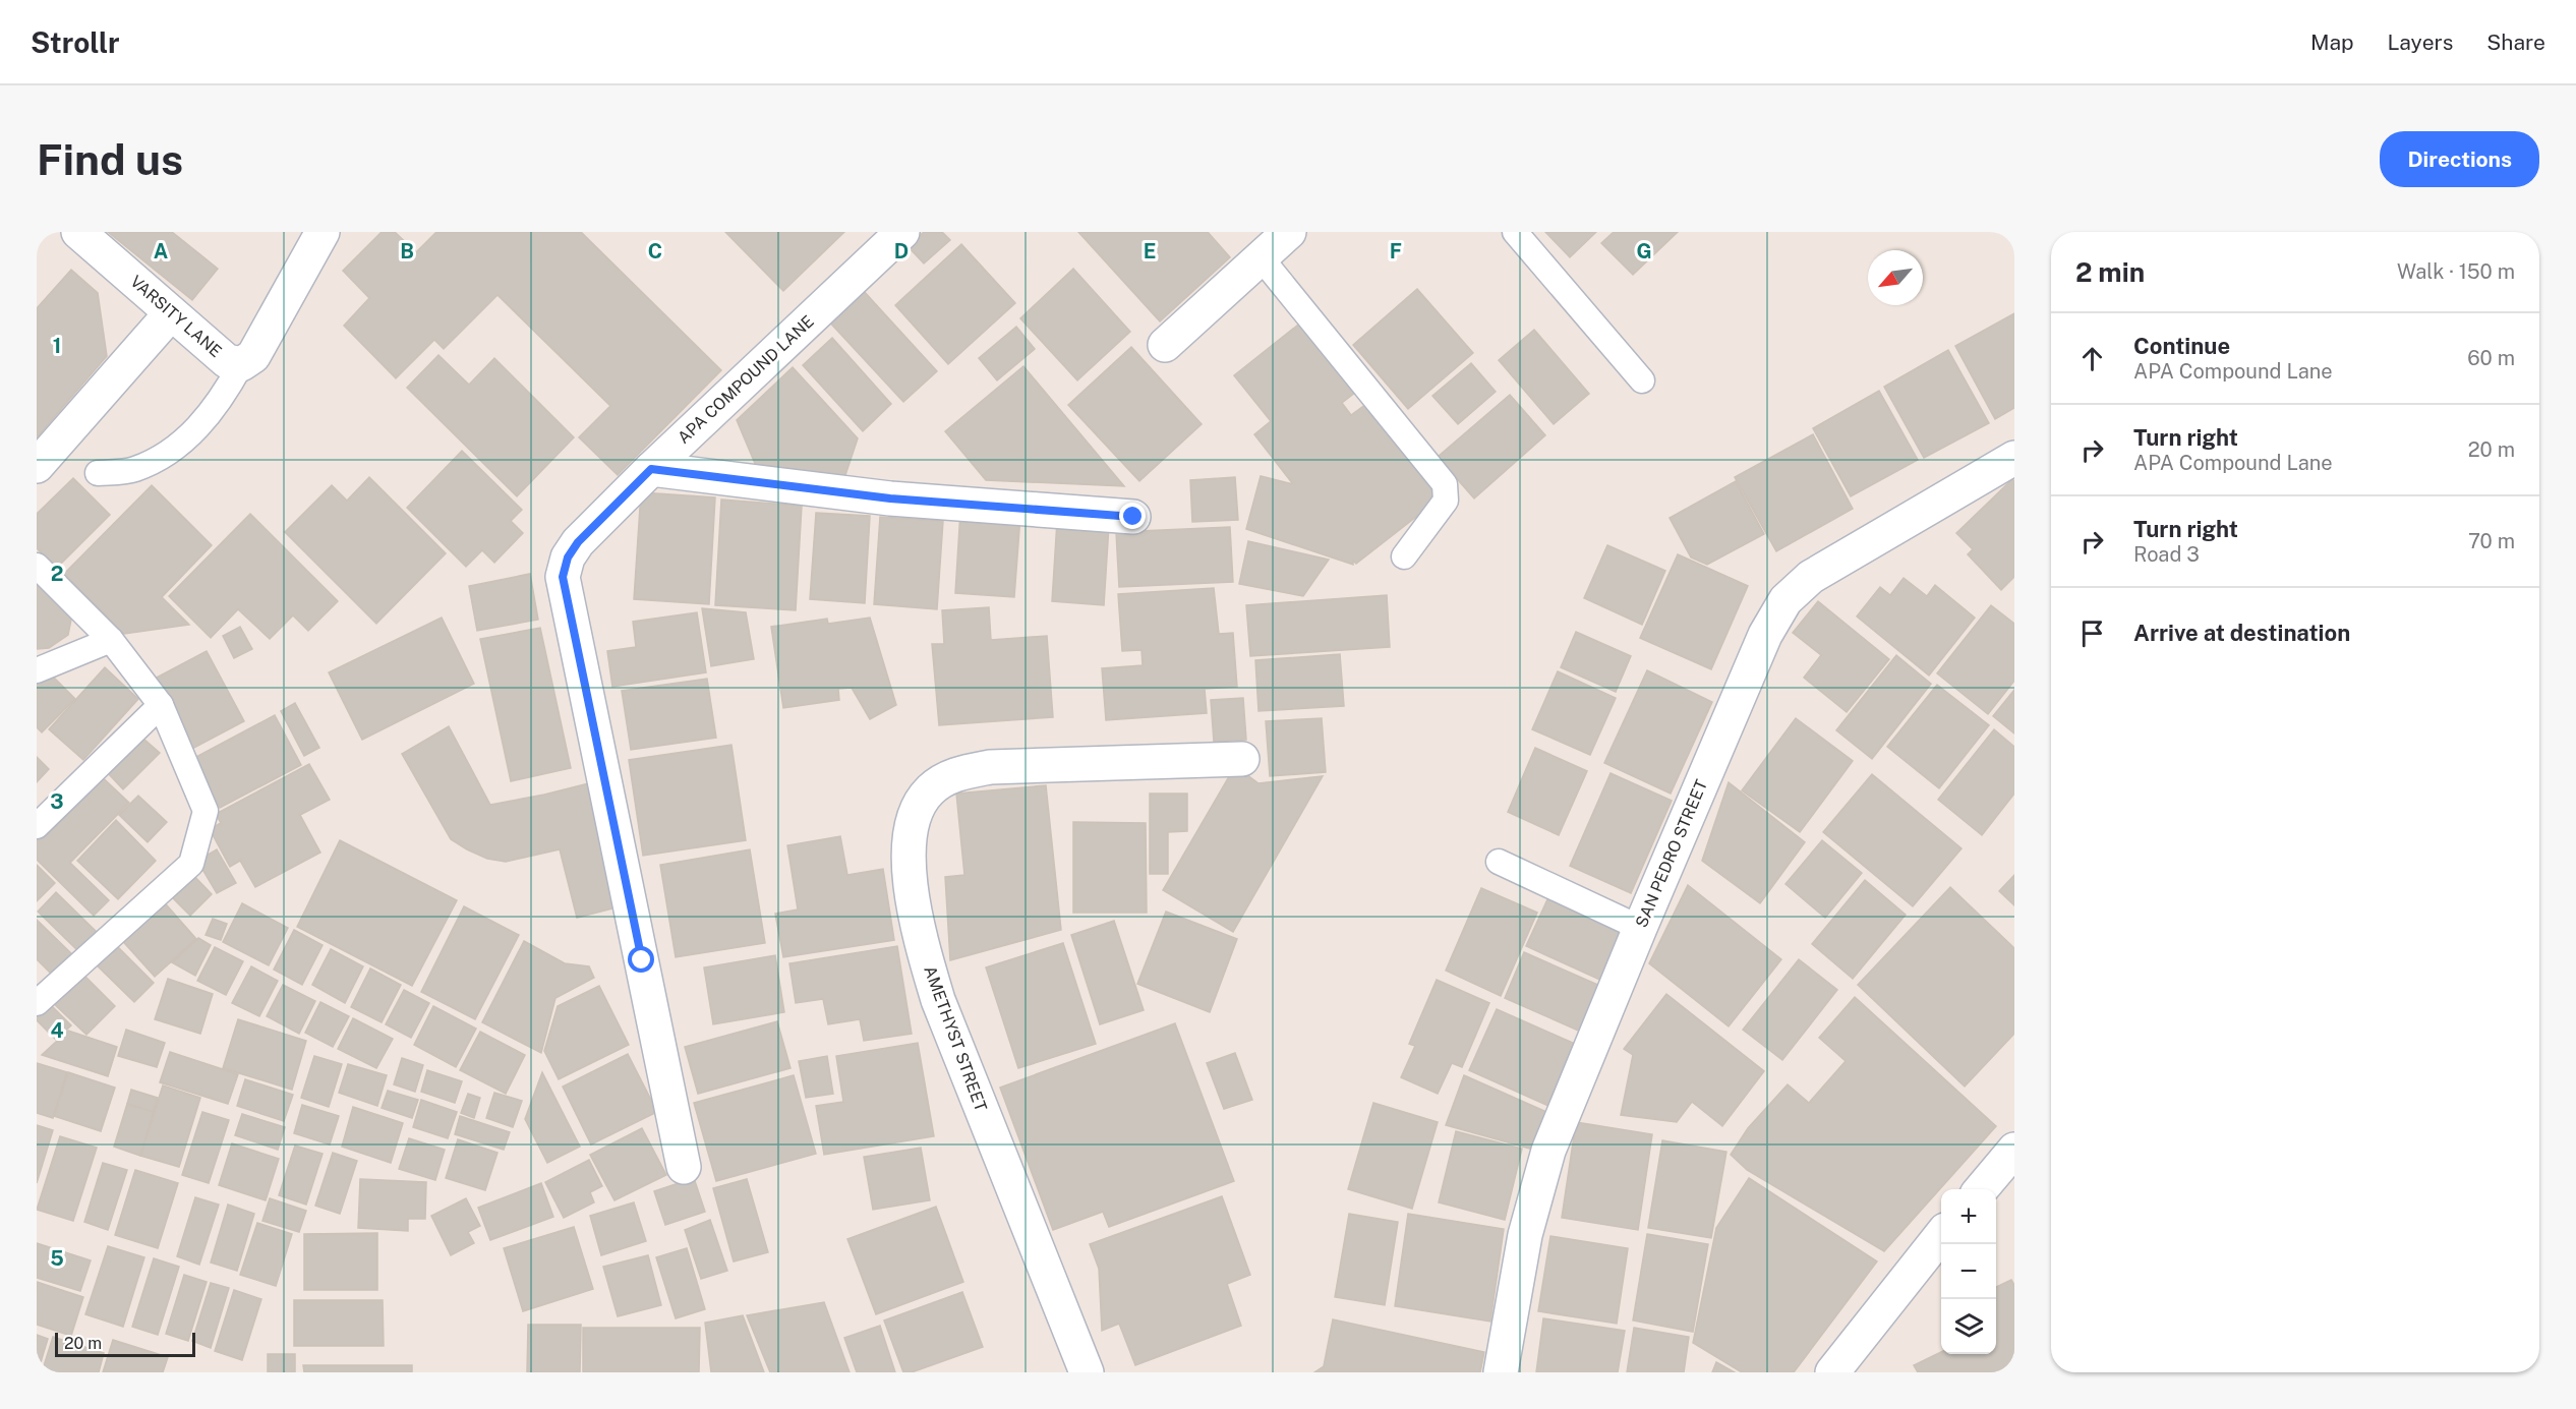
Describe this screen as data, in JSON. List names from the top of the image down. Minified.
{"streets":{"street":["VARSITY LANE","APA COMPOUND LANE","SAN PEDRO STREET","AMETHYST STREET"]},"scale_bar":"20 m","north":"bottom left","page":{"header":"Strollr","nav":["Map","Layers","Share"],"buttons":"Directions","title":"Find us","heading":["2 min","Walk · 150 m"],"list":[["Continue","APA Compound Lane","60 m"],["Turn right","APA Compound Lane","20 m"],["Turn right","Road 3","70 m"],"Arrive at destination"],"map_buttons":["+","−"],"scale":"20 m"},"grid":{"columns":["A","B","C","D","E","F","G"],"rows":["1","2","3","4","5"]}}
